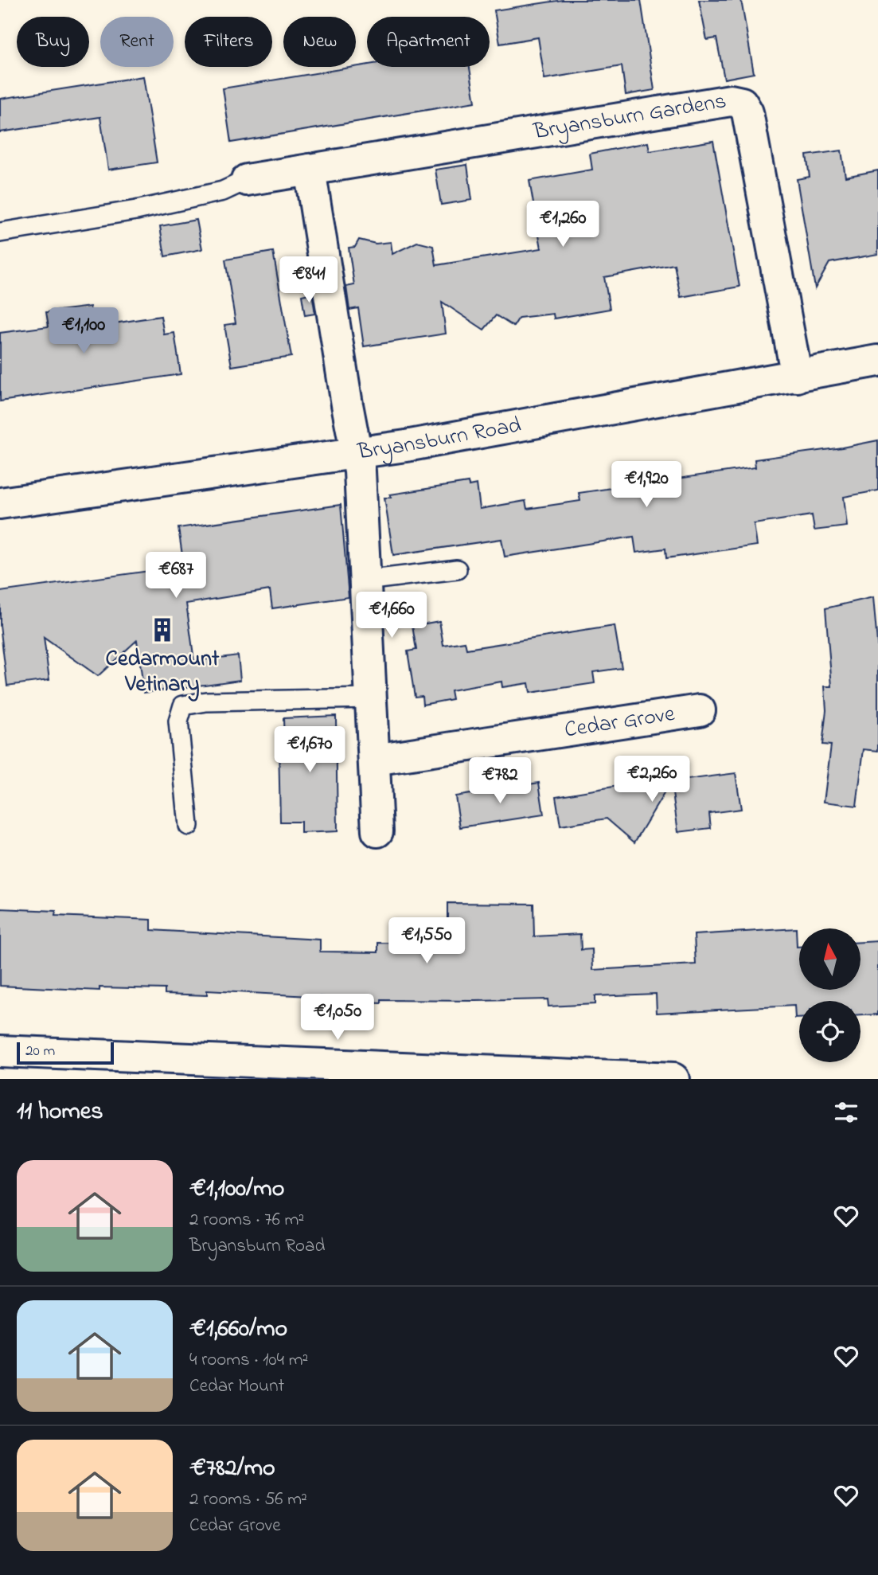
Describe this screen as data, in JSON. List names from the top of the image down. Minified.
{"streets":{"street":["Bryansburn Gardens","Bryansburn Road","Cedar Grove"]},"crossings":[["Bryansburn Gardens","Bryansburn Road"]],"places":{"building":["Cedarmount Vetinary"]},"scale_bar":"20 m","north":"top","page":{"chip":["Buy","Rent","Filters","New","Apartment"],"price":["€1,260","€841","€1,100","€1,920","€687","€1,660","€1,670","€2,260","€782","€1,550","€1,050"],"scale":"20 m","heading":"11 homes","list":[{"name":"€1,100/mo","note":"2 rooms · 76 m² · Bryansburn Road"},{"name":"€1,660/mo","note":"4 rooms · 104 m² · Cedar Mount"},{"name":"€782/mo","note":"2 rooms · 56 m² · Cedar Grove"}]}}
